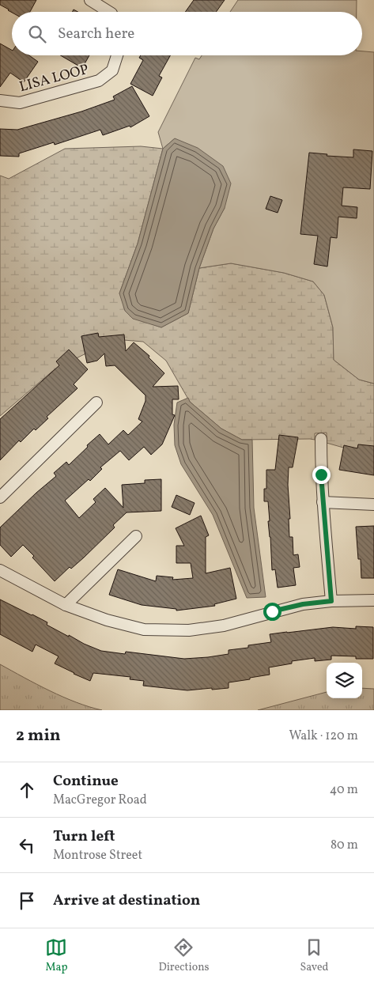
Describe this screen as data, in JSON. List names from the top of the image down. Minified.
{"streets":{"street":["LISA LOOP"]},"page":{"search":"Search here","heading":["2 min","Walk · 120 m"],"list":[["Continue","MacGregor Road","40 m"],["Turn left","Montrose Street","80 m"],"Arrive at destination"],"nav":["Map","Directions","Saved"]}}
